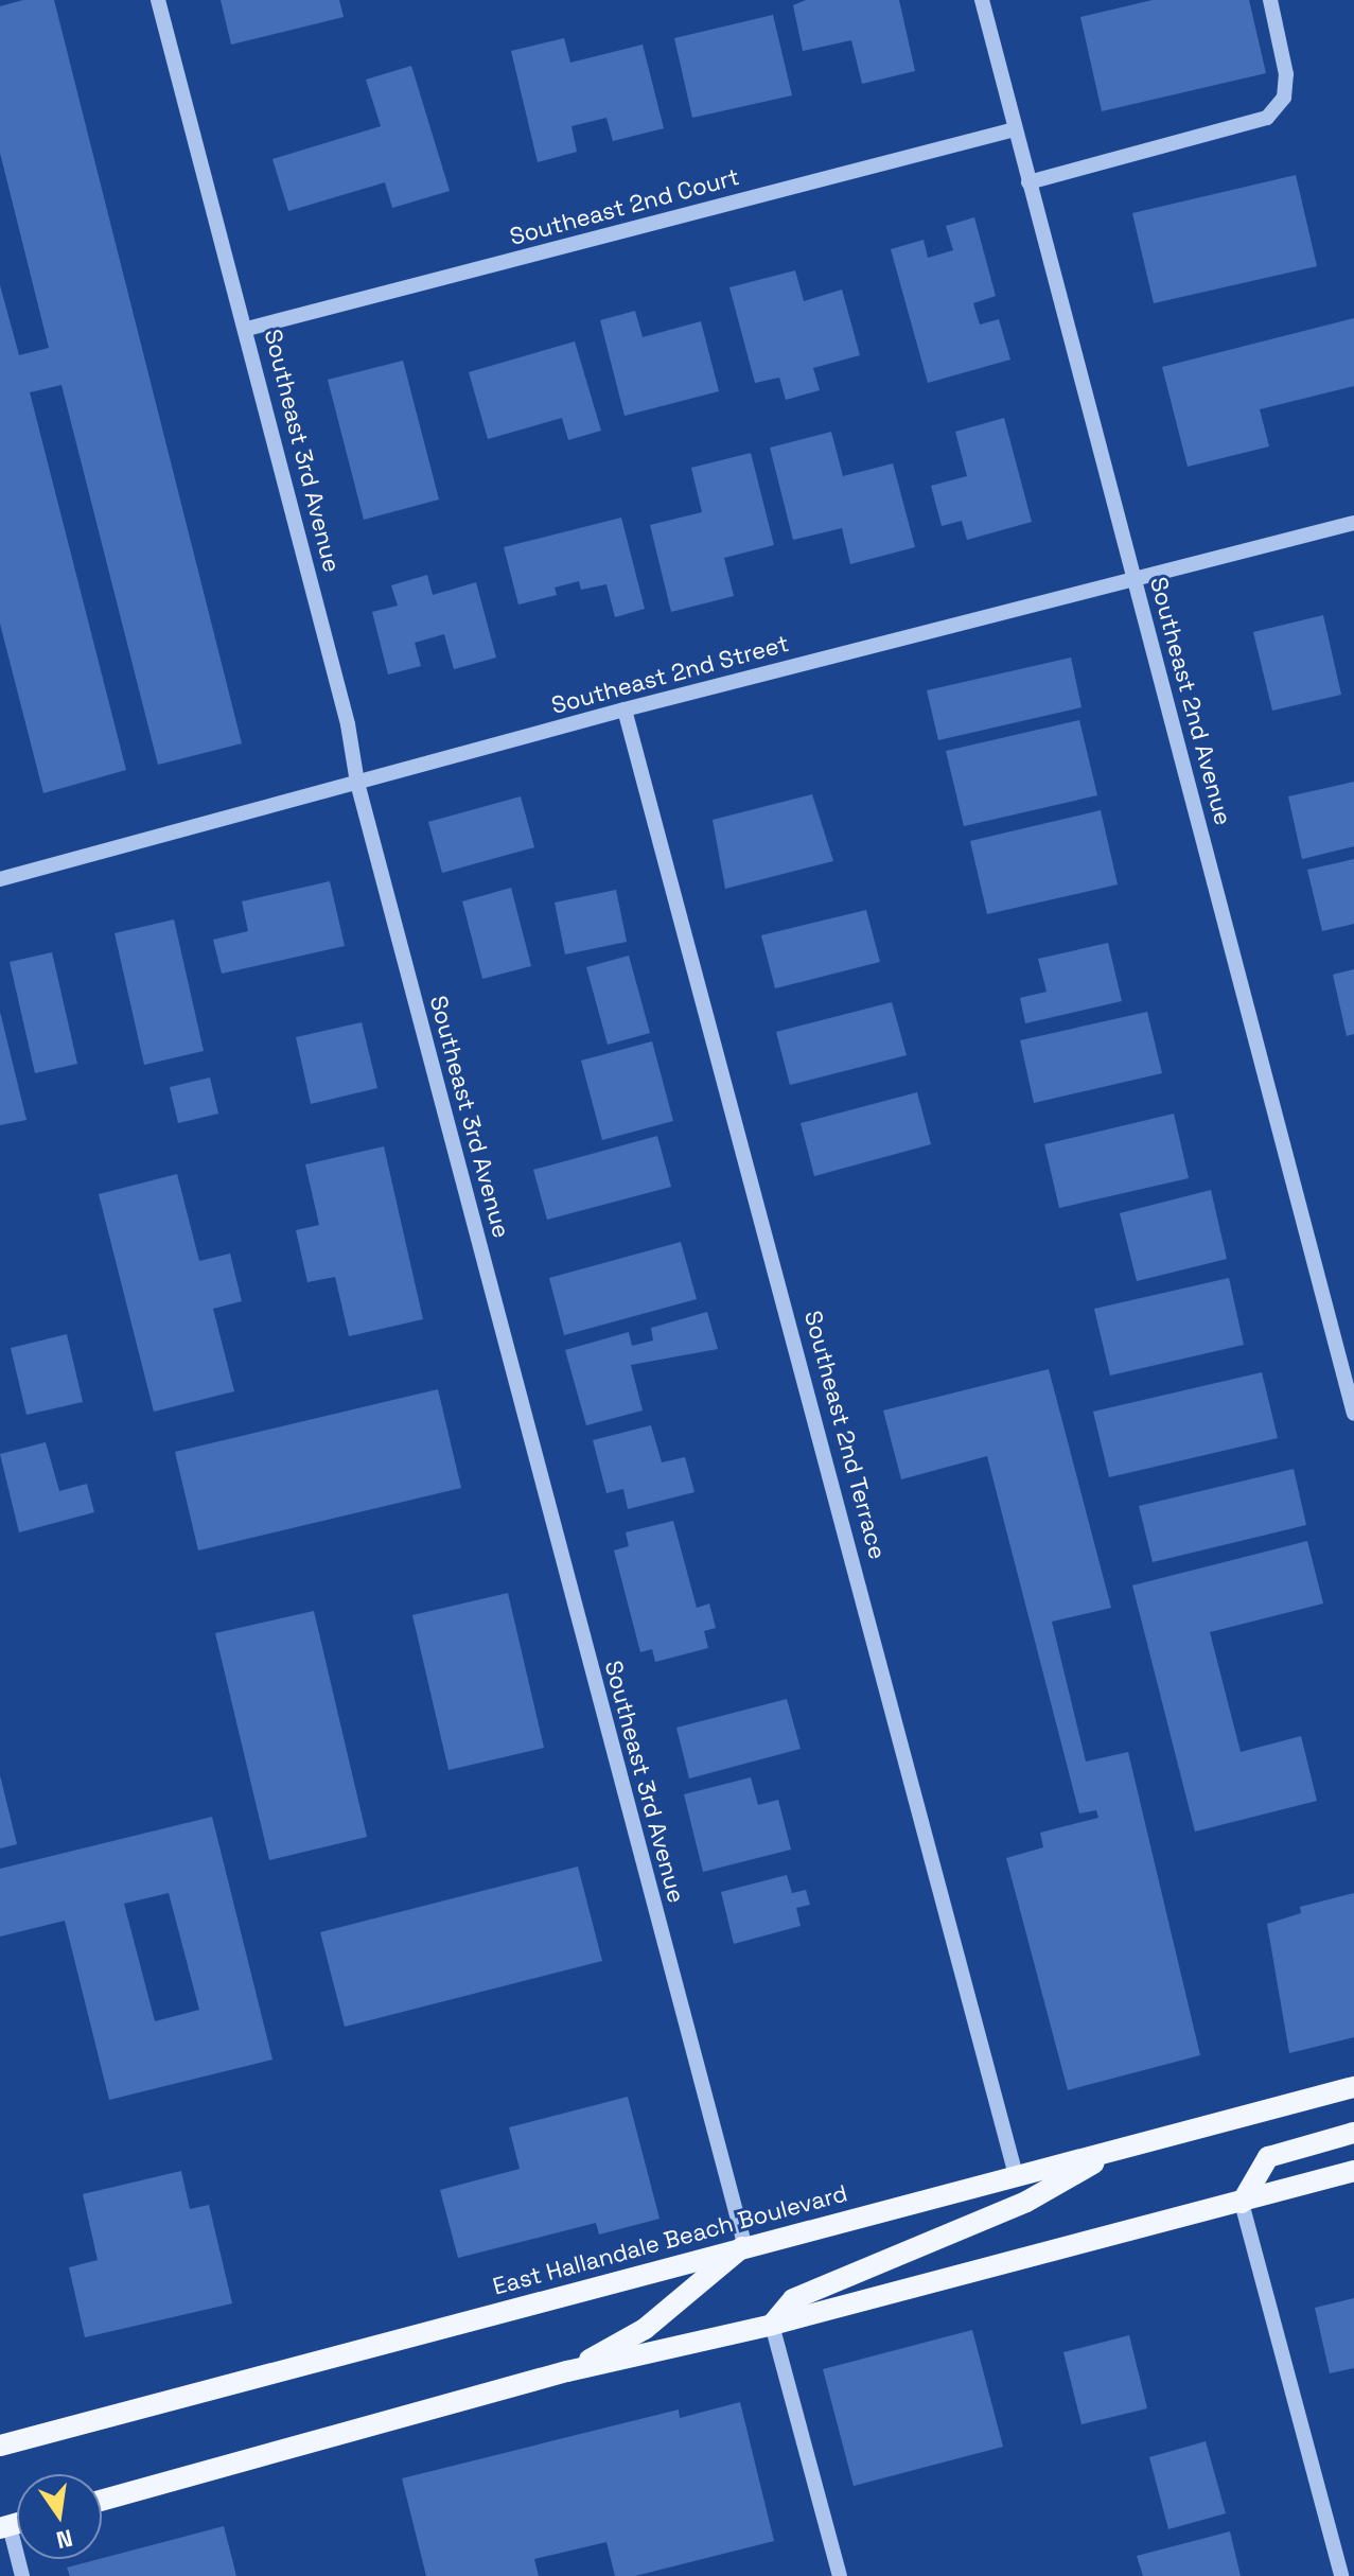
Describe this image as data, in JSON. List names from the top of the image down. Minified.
{"streets":{"main road":["East Hallandale Beach Boulevard"],"street":["Southeast 2nd Court","Southeast 3rd Avenue","Southeast 2nd Street","Southeast 2nd Avenue","Southeast 2nd Terrace"]},"crossings":[["Southeast 2nd Court","Southeast 3rd Avenue"],["Southeast 2nd Court","Southeast 2nd Avenue"],["Southeast 3rd Avenue","Southeast 2nd Street"],["Southeast 3rd Avenue","East Hallandale Beach Boulevard"],["Southeast 2nd Street","Southeast 2nd Avenue"],["Southeast 2nd Street","Southeast 2nd Terrace"],["Southeast 2nd Terrace","East Hallandale Beach Boulevard"]],"north":"bottom"}
